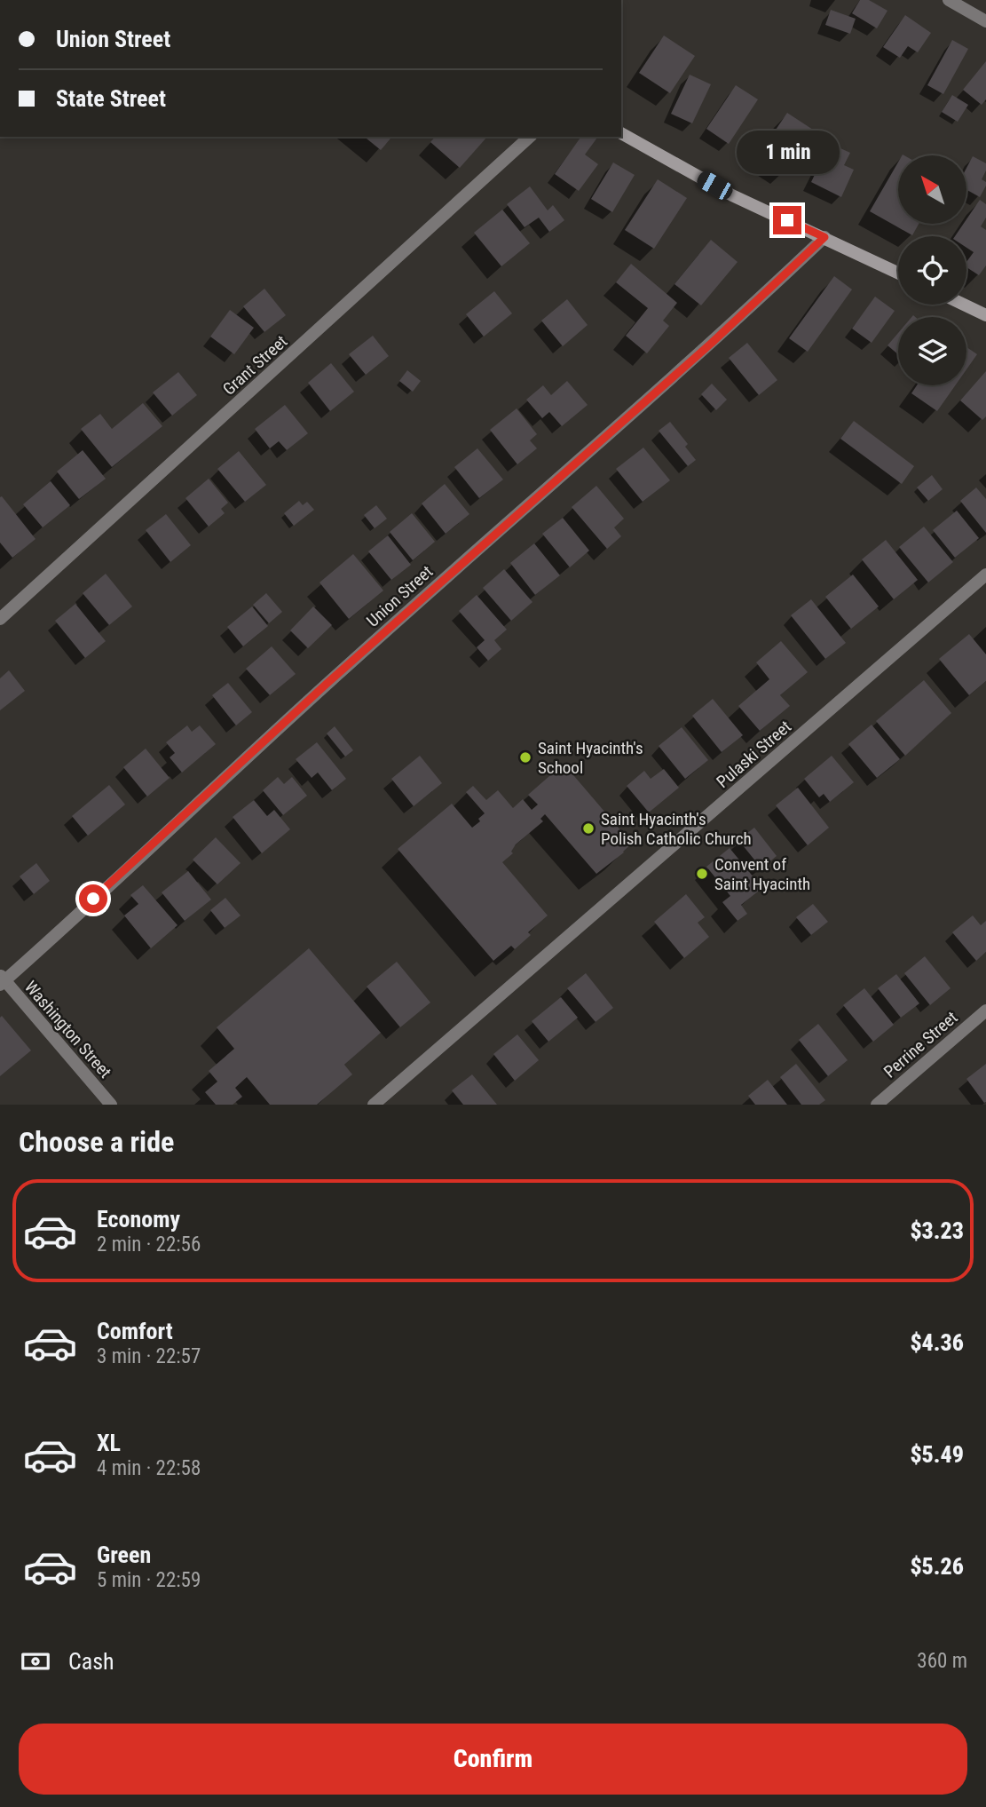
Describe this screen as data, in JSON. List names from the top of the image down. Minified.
{"streets":{"street":["Grant Street","Union Street","Pulaski Street","Washington Street","Perrine Street"]},"crossings":[["Union Street","Washington Street"]],"places":["Saint Hyacinth's School","Saint Hyacinth's Polish Catholic Church","Convent of Saint Hyacinth"],"north":"top left","page":{"banner":["Union Street","State Street"],"bubble":"1 min","heading":"Choose a ride","list":[{"name":"Economy","note":"2 min · 22:56","value":"$3.23"},{"name":"Comfort","note":"3 min · 22:57","value":"$4.36"},{"name":"XL","note":"4 min · 22:58","value":"$5.49"},{"name":"Green","note":"5 min · 22:59","value":"$5.26"}],"pay":["Cash","360 m"],"buttons":"Confirm"}}
